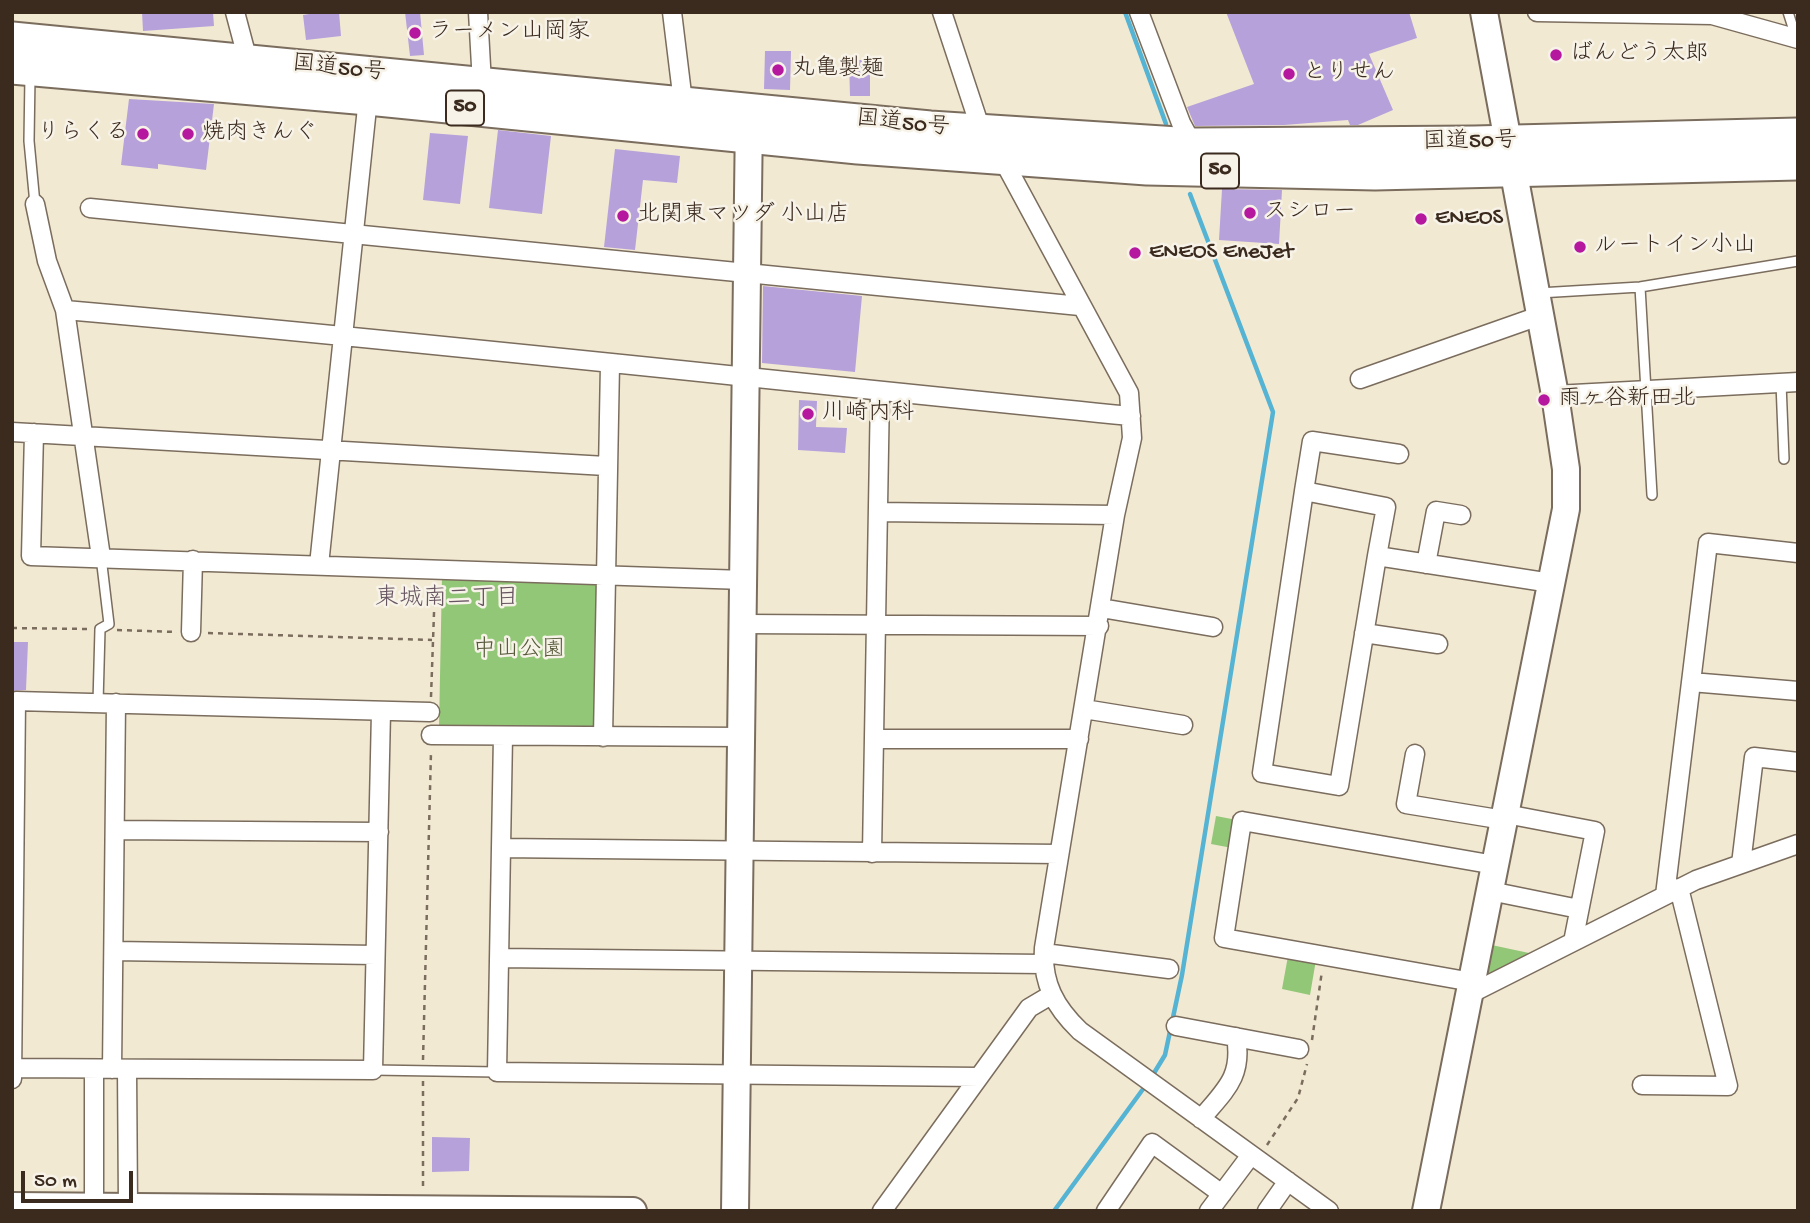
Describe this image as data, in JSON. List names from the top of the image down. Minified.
{"streets":{"highway":["国道50号","50"]},"districts":["東城南二丁目"],"parks":["中山公園"],"places":["ラーメン山岡家","ばんどう太郎","丸亀製麺","とりせん","りらくる","焼肉きんぐ","スシロー","北関東マツダ 小山店","ENEOS","ルートイン小山","ENEOS EneJet","雨ヶ谷新田北","川崎内科"],"scale_bar":"50 m"}
